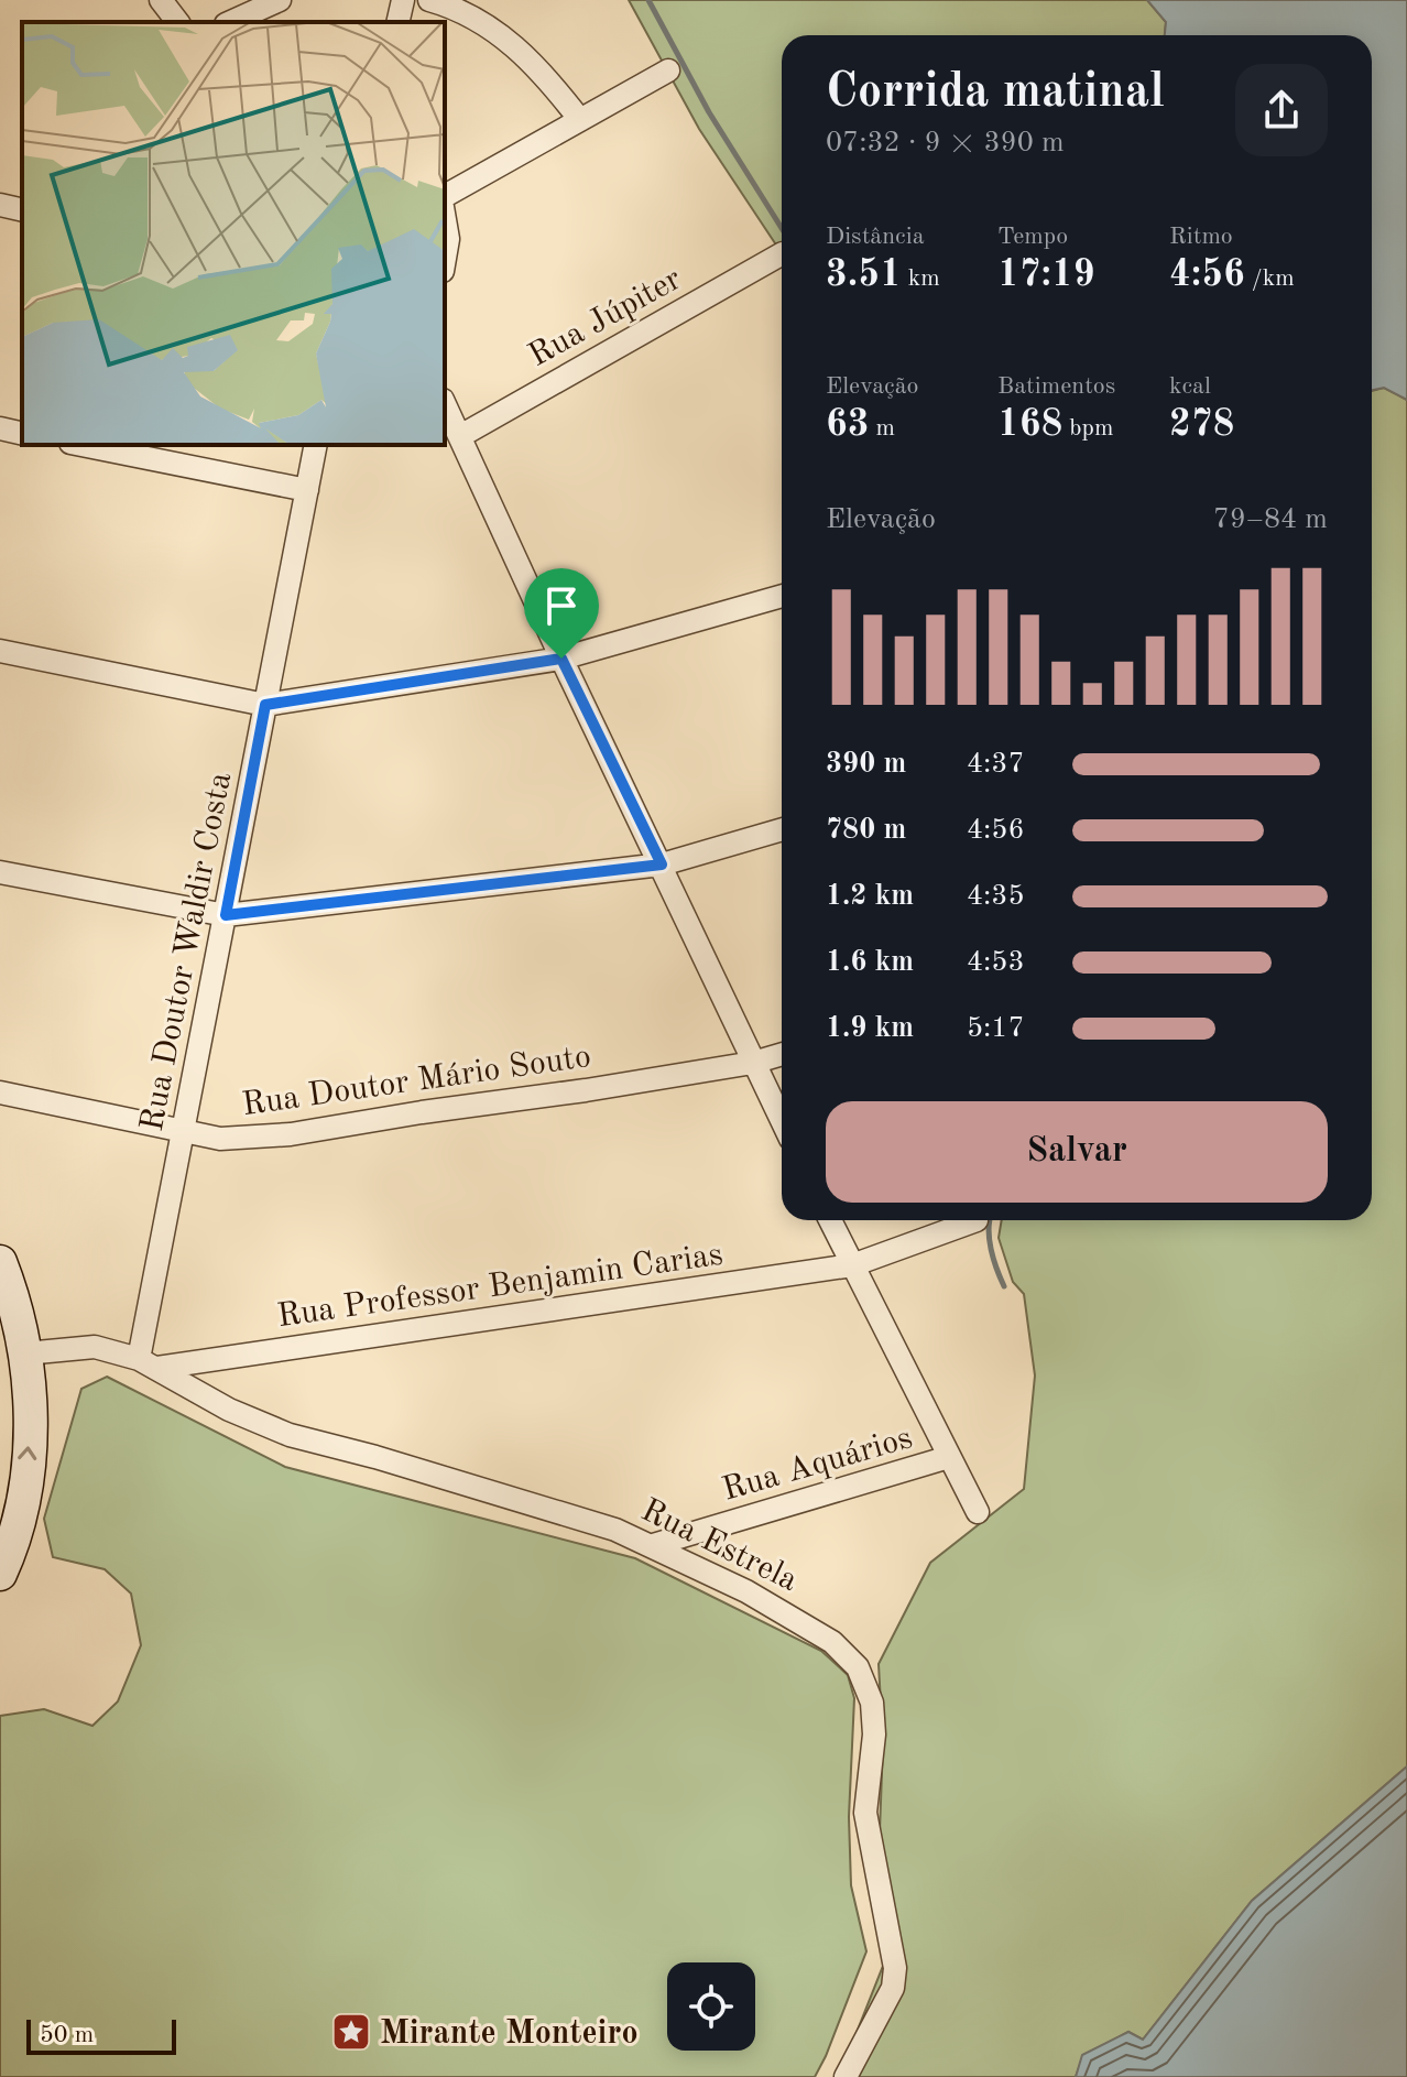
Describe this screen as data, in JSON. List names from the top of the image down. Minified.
{"streets":{"street":["Rua Júpiter","Rua Doutor Waldir Costa","Rua Doutor Mário Souto","Rua Professor Benjamin Carias","Rua Aquários","Rua Estrela"]},"crossings":[["Rua Doutor Waldir Costa","Rua Doutor Mário Souto"],["Rua Doutor Waldir Costa","Rua Professor Benjamin Carias"],["Rua Doutor Waldir Costa","Rua Estrela"],["Rua Professor Benjamin Carias","Rua Estrela"],["Rua Aquários","Rua Estrela"]],"places":{"place":["Mirante Monteiro"]},"scale_bar":"50 m","page":{"heading":["Corrida matinal","07:32 · 9 × 390 m"],"stats":[["Distância","3.51 km"],["Tempo","17:19"],["Ritmo","4:56 /km"],["Elevação","63 m"],["Batimentos","168 bpm"],["kcal","278"]],"chart":["Elevação","79–84 m"],"list":[{"name":"390 m","note":"4:37"},{"name":"780 m","note":"4:56"},{"name":"1.2 km","note":"4:35"},{"name":"1.6 km","note":"4:53"},{"name":"1.9 km","note":"5:17"}],"buttons":"Salvar","scale":"50 m"}}
